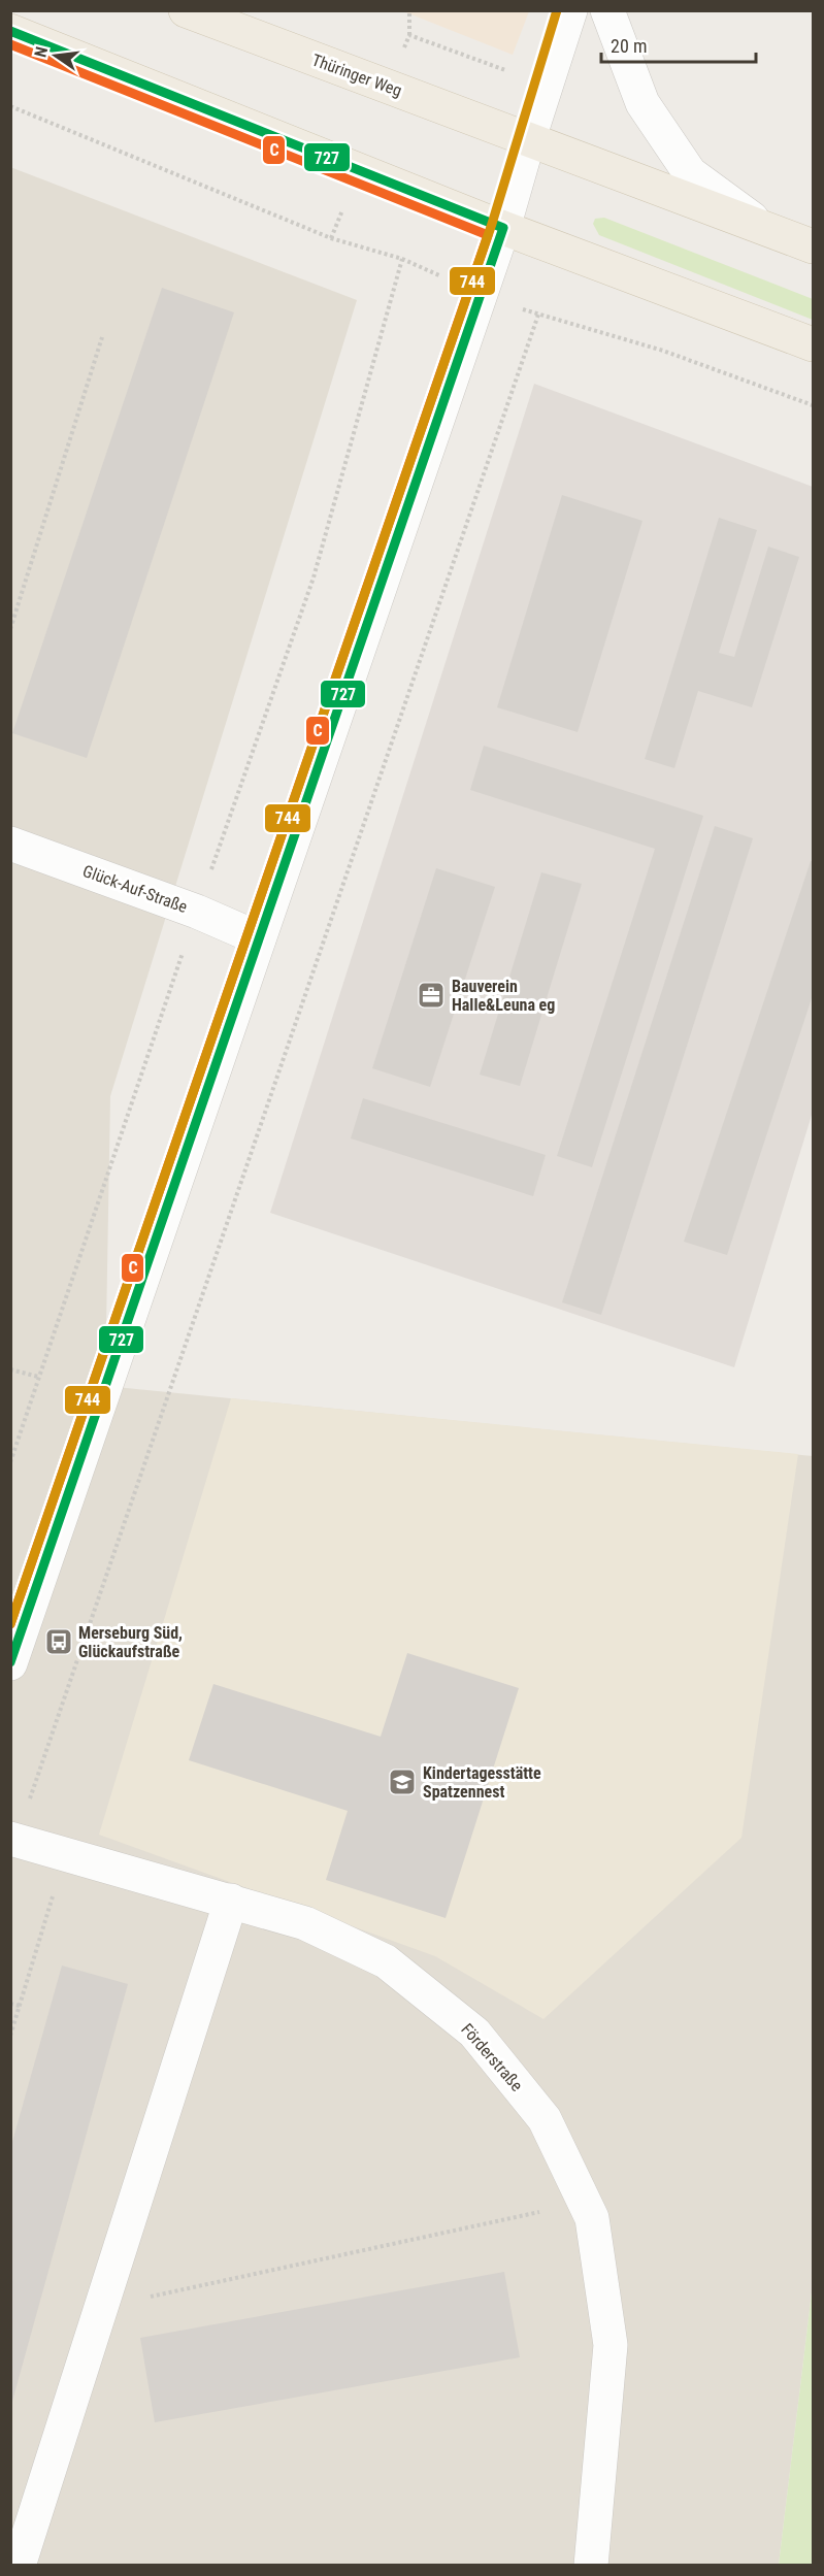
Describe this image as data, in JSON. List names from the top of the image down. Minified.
{"streets":{"main road":["Thüringer Weg"],"street":["Glück-Auf-Straße","Förderstraße"]},"places":{"office":["Bauverein Halle&Leuna eg"],"bus stop":["Merseburg Süd, Glückaufstraße"],"school or university":["Kindertagesstätte Spatzennest"]},"lines":["transit line 744","transit line 727","transit line C"],"scale_bar":"20 m","north":"left"}
